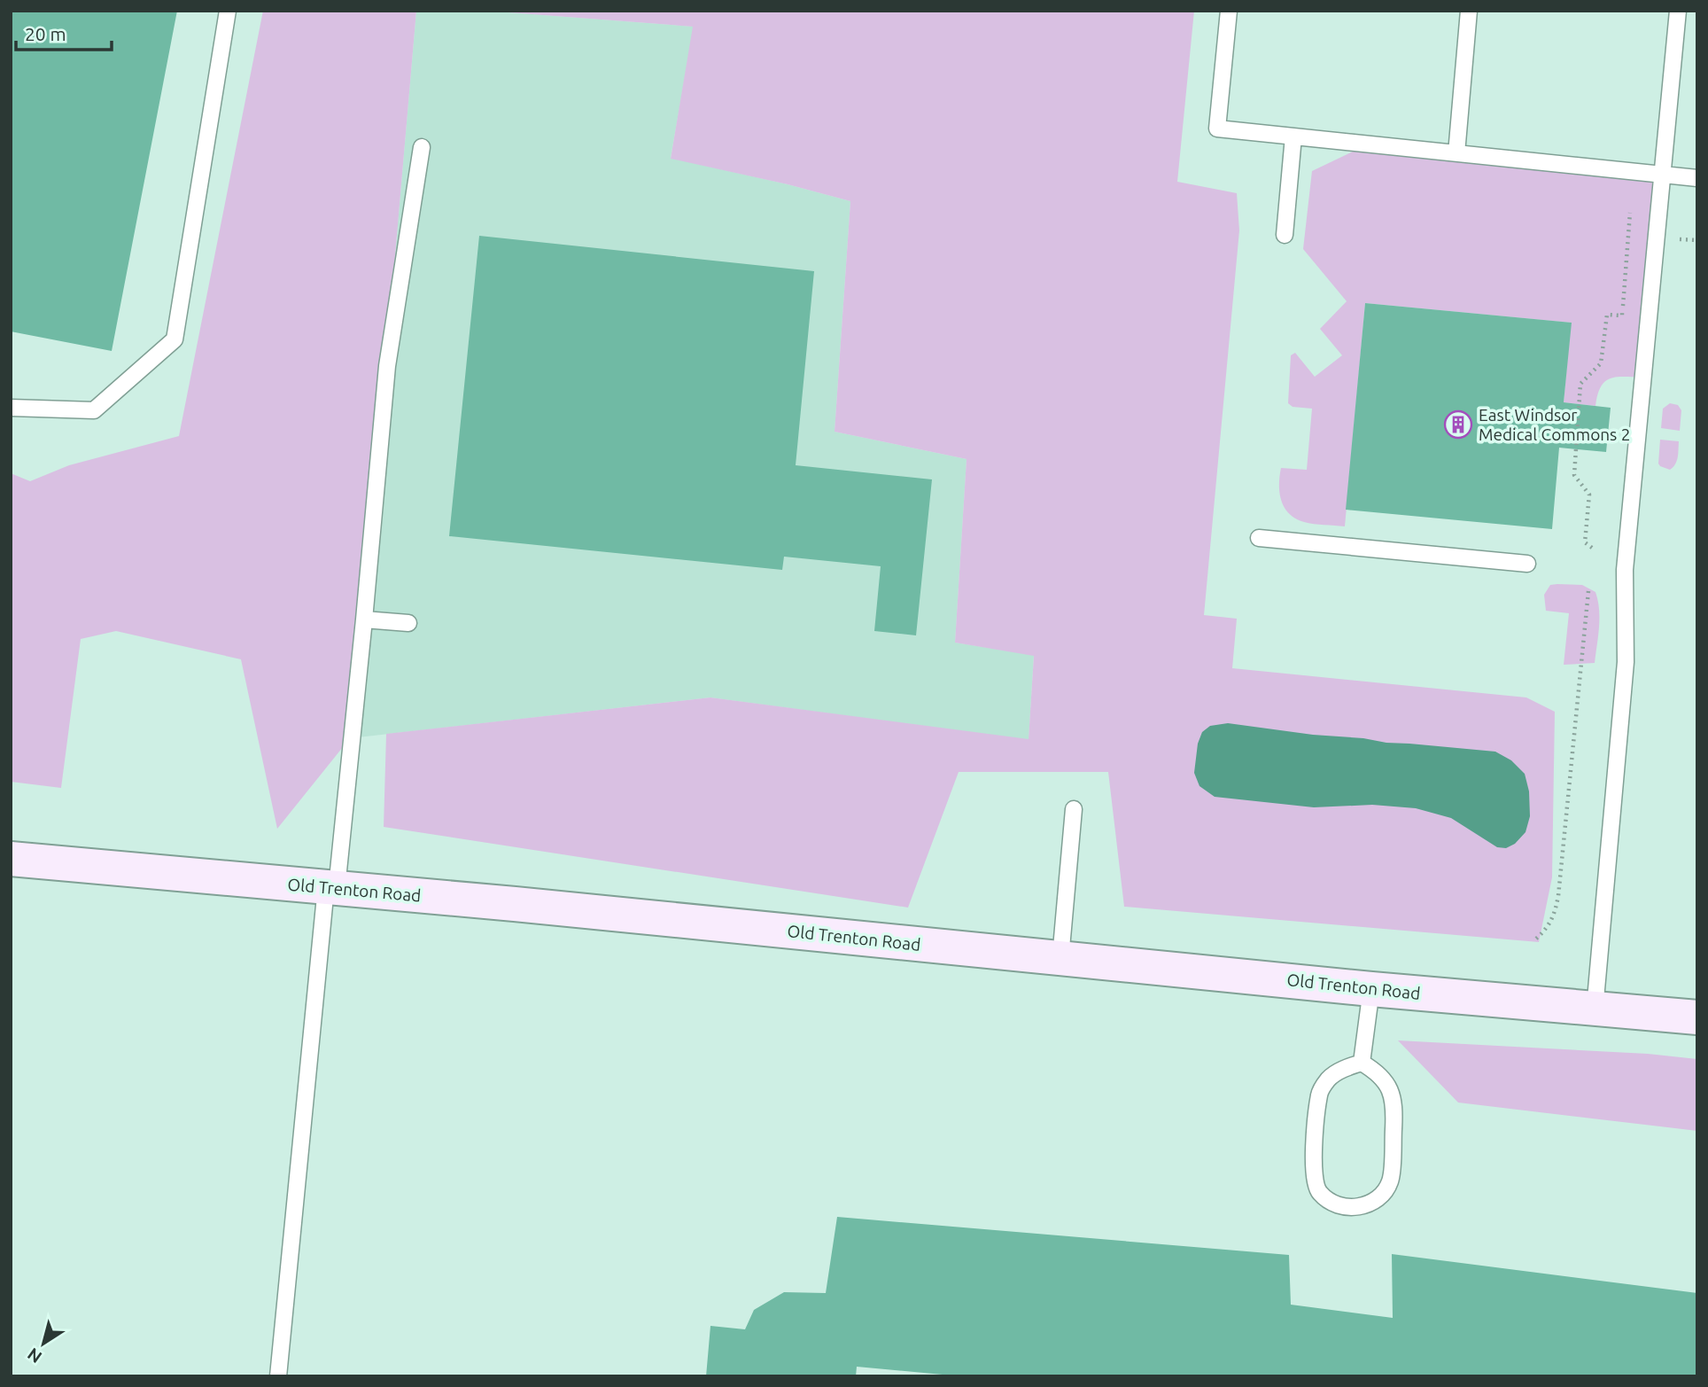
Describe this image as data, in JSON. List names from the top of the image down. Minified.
{"streets":{"main road":["Old Trenton Road"]},"places":{"building":["East Windsor Medical Commons 2"]},"scale_bar":"20 m","north":"bottom left"}
